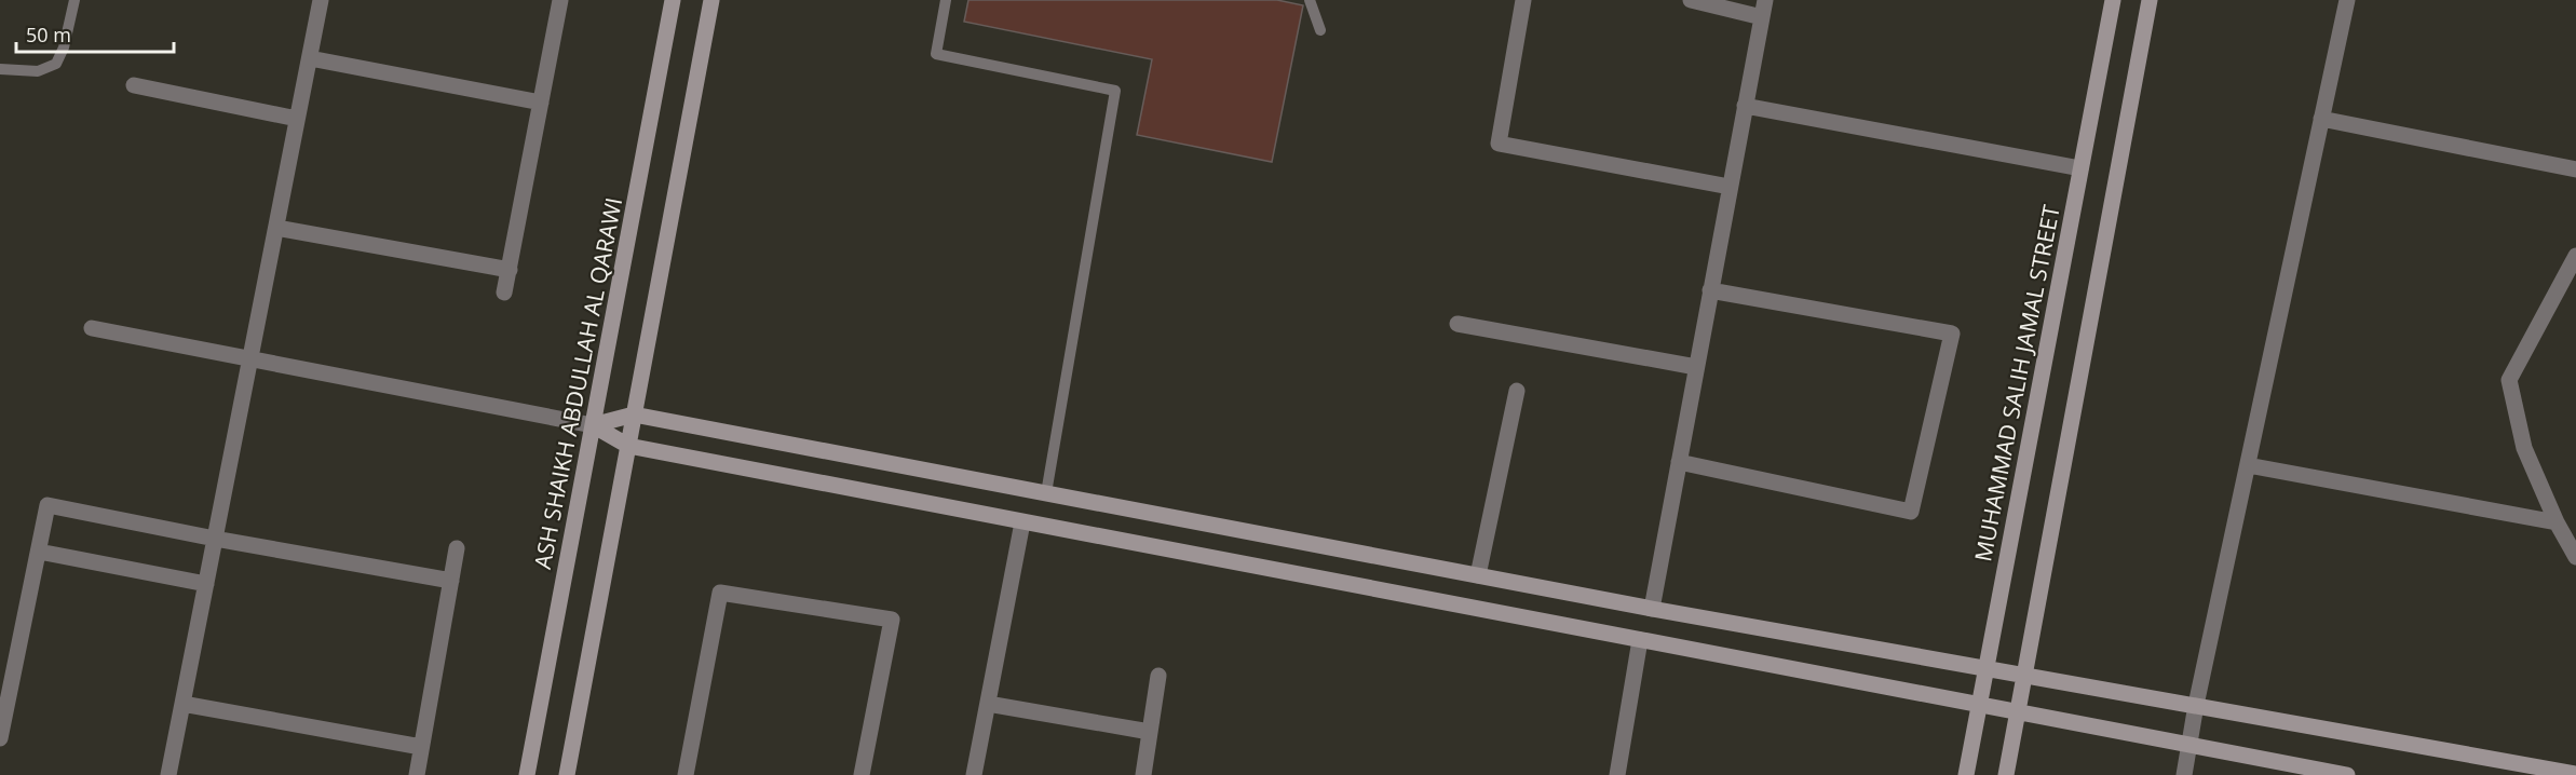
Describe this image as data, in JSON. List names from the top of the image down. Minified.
{"streets":{"street":["ASH SHAIKH ABDULLAH AL QARAWI","MUHAMMAD SALIH JAMAL STREET"]},"scale_bar":"50 m"}
